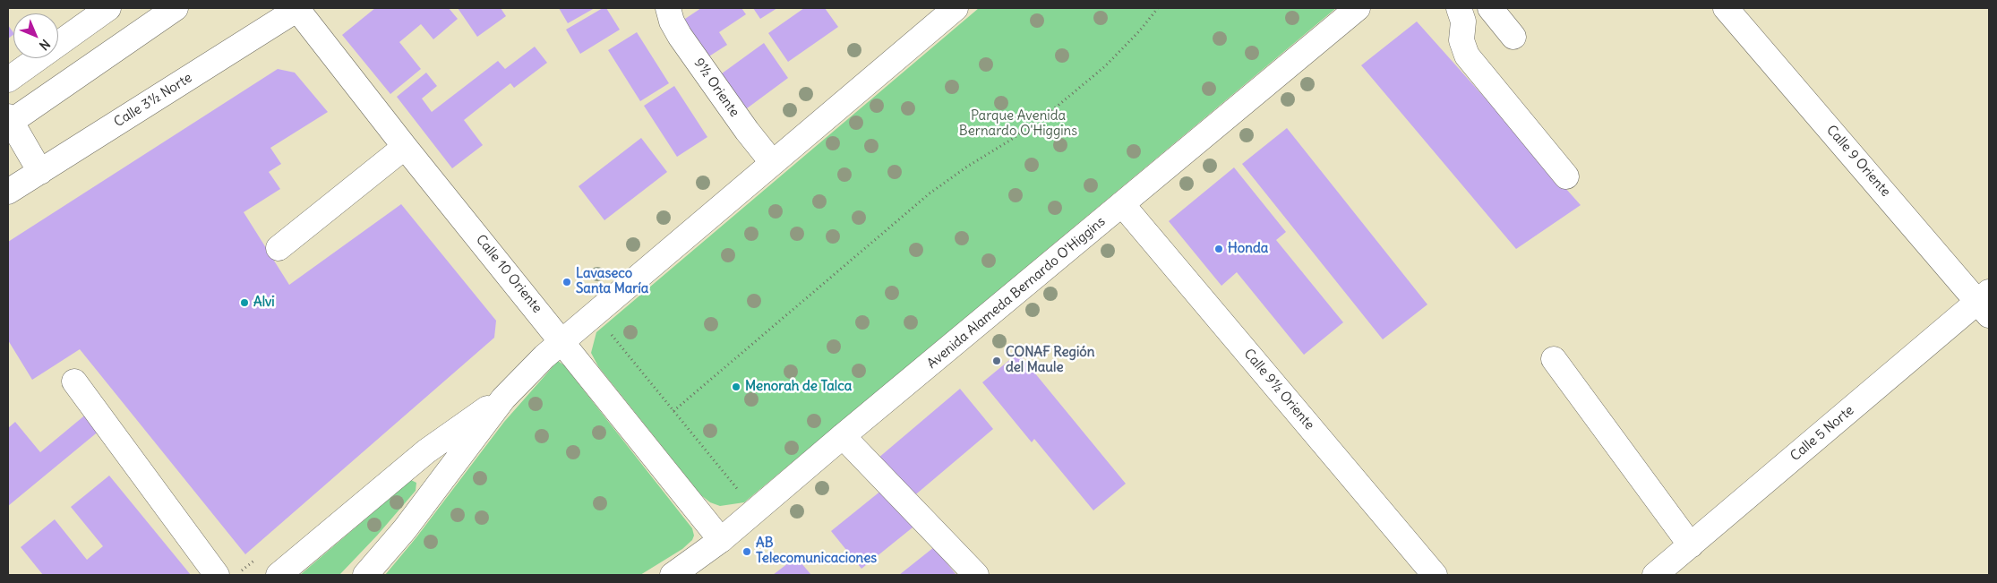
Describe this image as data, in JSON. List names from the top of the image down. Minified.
{"streets":{"street":["9½ Oriente","Calle 3½ Norte","Calle 9 Oriente","Calle 10 Oriente","Avenida Alameda Bernardo O'Higgins","Calle 9½ Oriente","Calle 5 Norte"]},"crossings":[["Calle 3½ Norte","Calle 10 Oriente"],["Calle 9 Oriente","Calle 5 Norte"],["Calle 10 Oriente","Avenida Alameda Bernardo O'Higgins"],["Avenida Alameda Bernardo O'Higgins","Calle 9½ Oriente"]],"parks":["Parque Avenida Bernardo O'Higgins"],"places":["Honda","Lavaseco Santa María","Alvi","CONAF Región del Maule","Menorah de Talca","AB Telecomunicaciones"],"north":"bottom right"}
